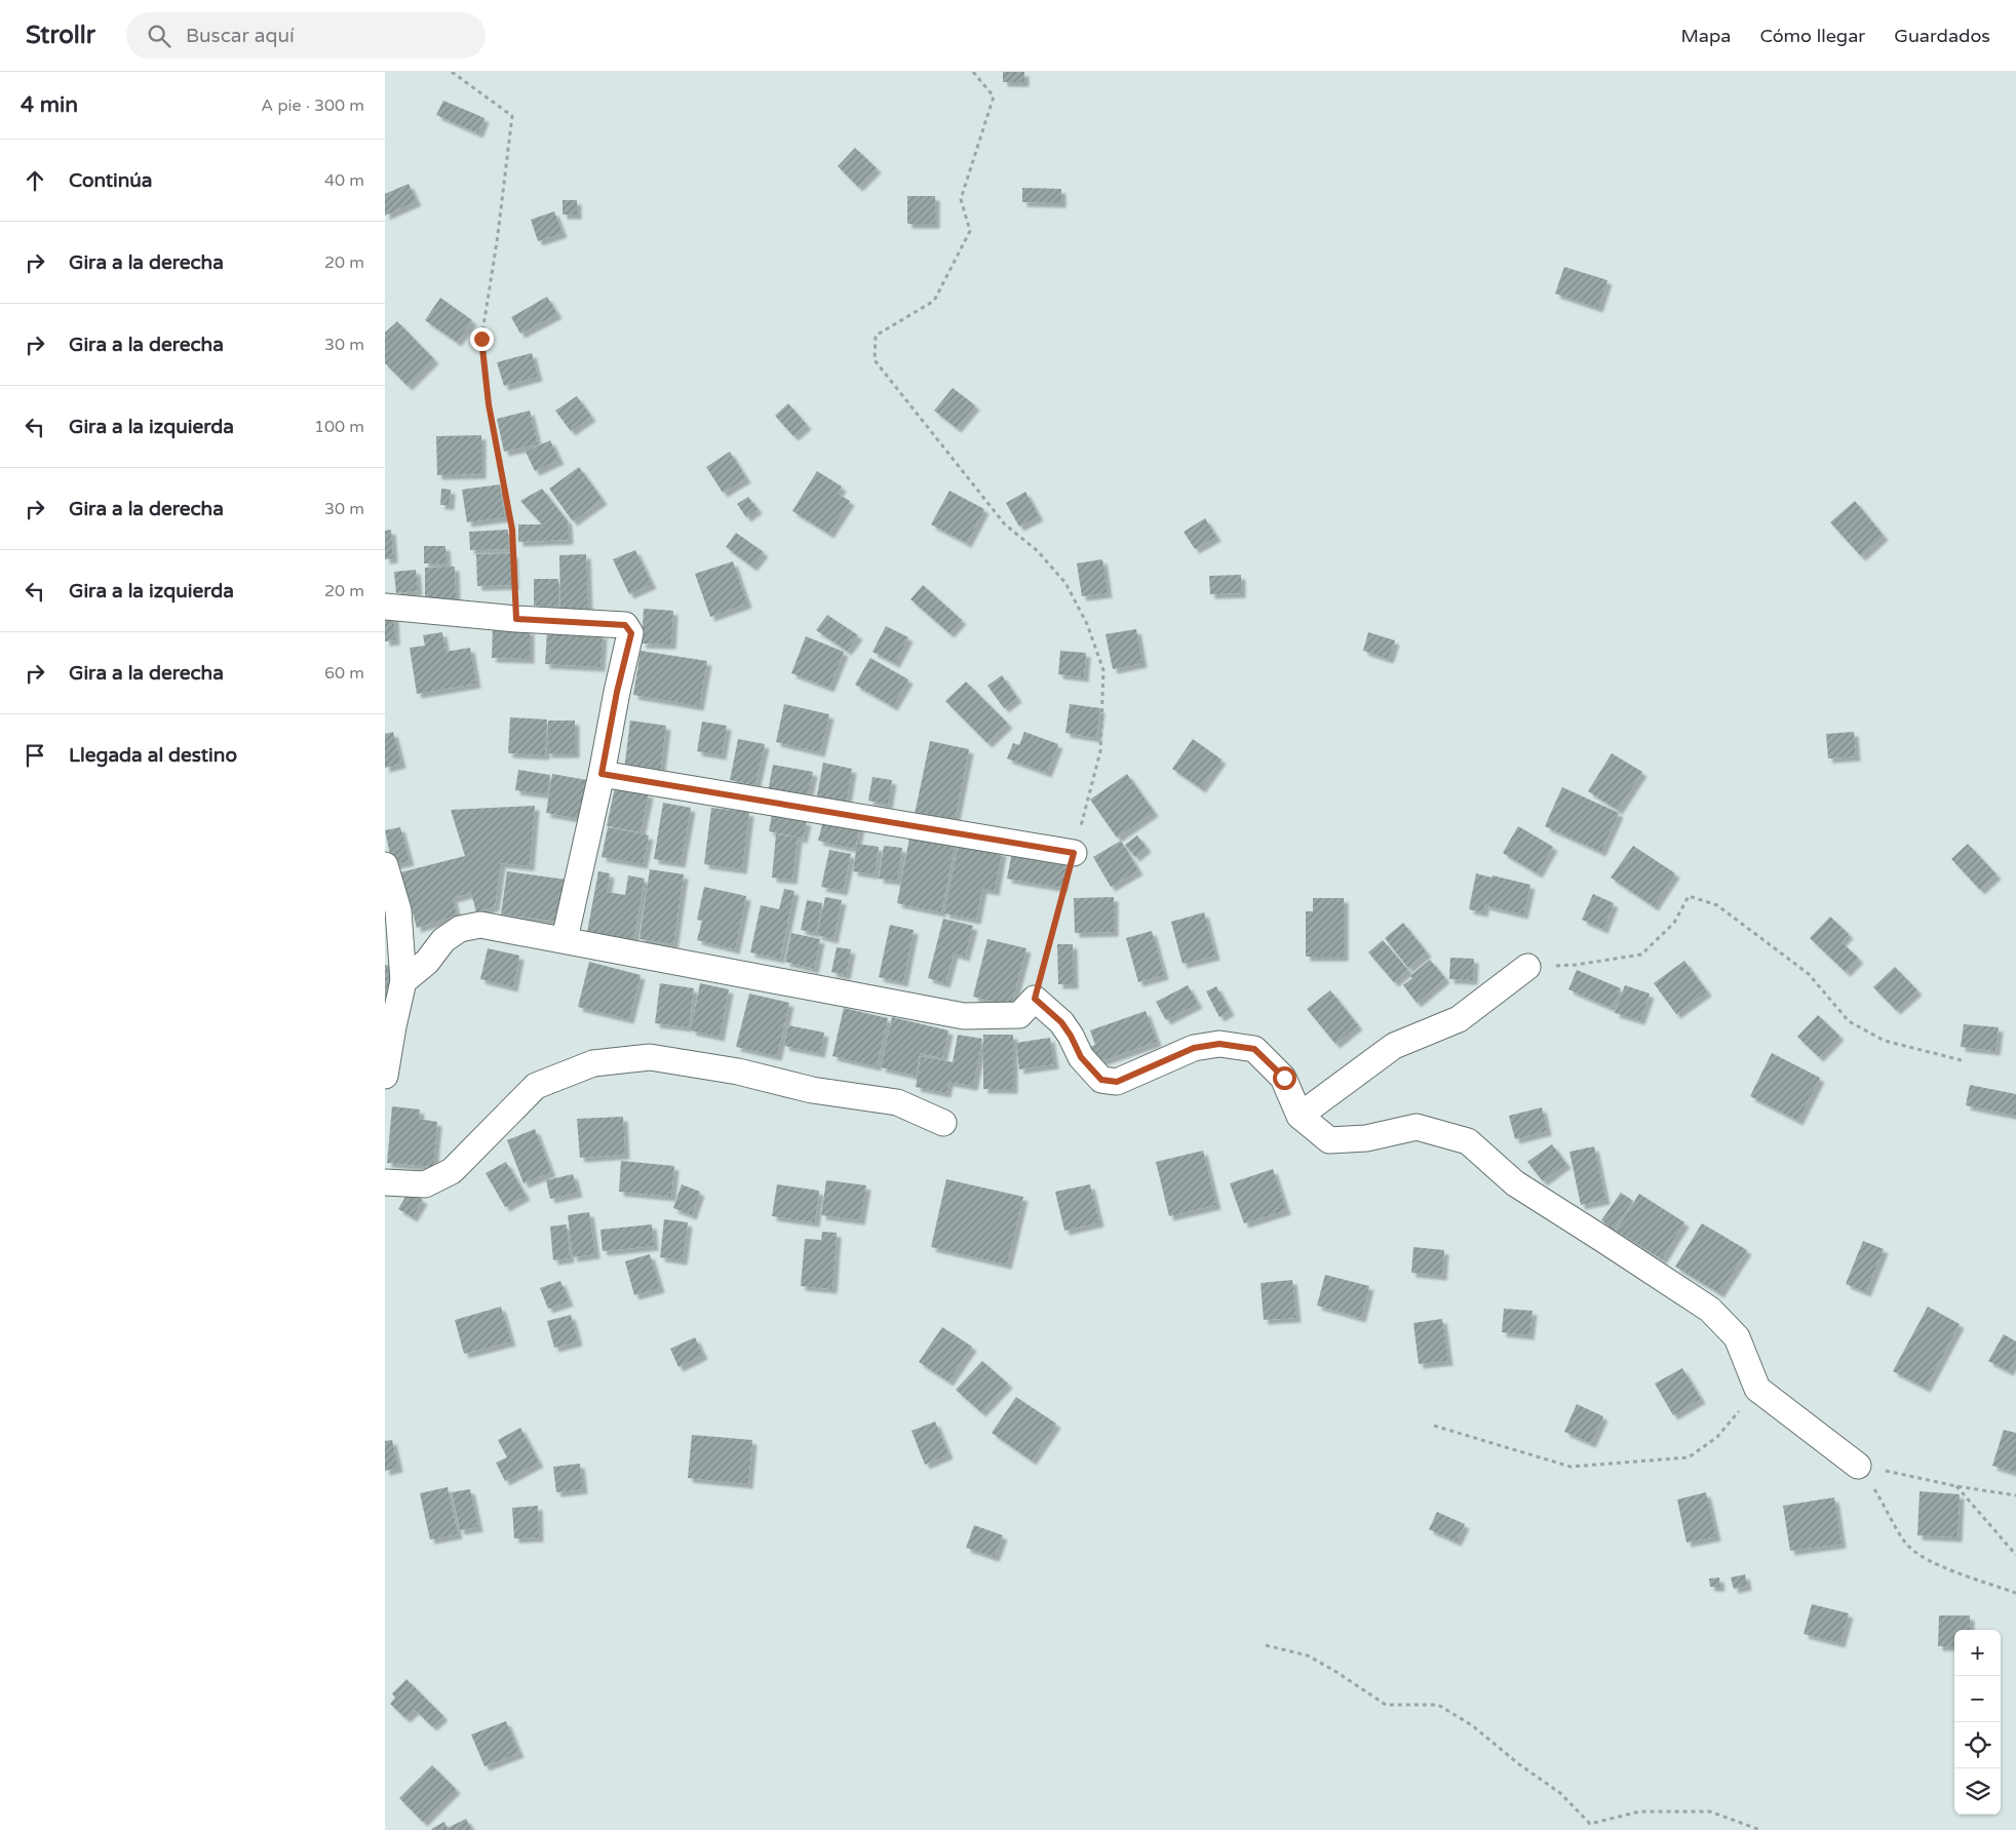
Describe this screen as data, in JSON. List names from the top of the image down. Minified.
{"page":{"header":"Strollr","search":"Buscar aquí","nav":["Mapa","Cómo llegar","Guardados"],"heading":["4 min","A pie · 300 m"],"list":[["Continúa","40 m"],["Gira a la derecha","20 m"],["Gira a la derecha","30 m"],["Gira a la izquierda","100 m"],["Gira a la derecha","30 m"],["Gira a la izquierda","20 m"],["Gira a la derecha","60 m"],"Llegada al destino"],"map_buttons":["+","−"]}}
